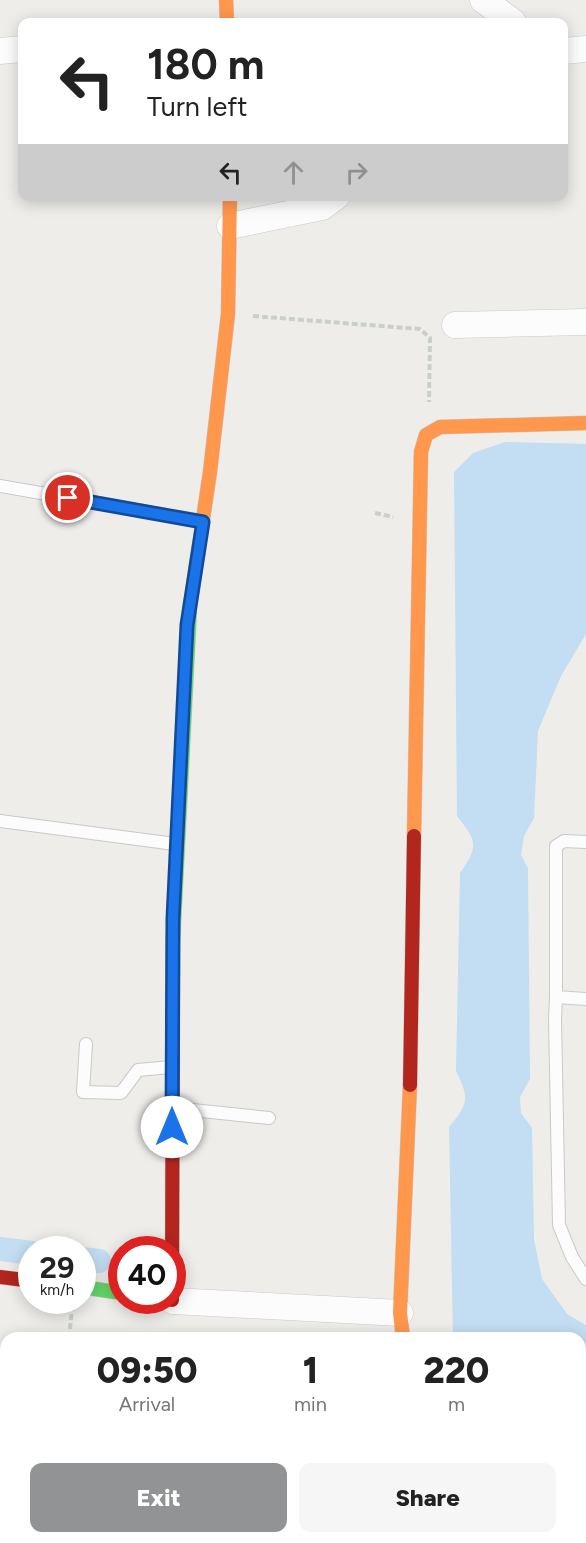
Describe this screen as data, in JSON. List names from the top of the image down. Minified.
{"page":{"turn":["180 m","Turn left"],"speed":"29 km/h","limit":"40","eta":["09:50","Arrival","1","min","220","m"],"buttons":["Exit","Share"]}}
